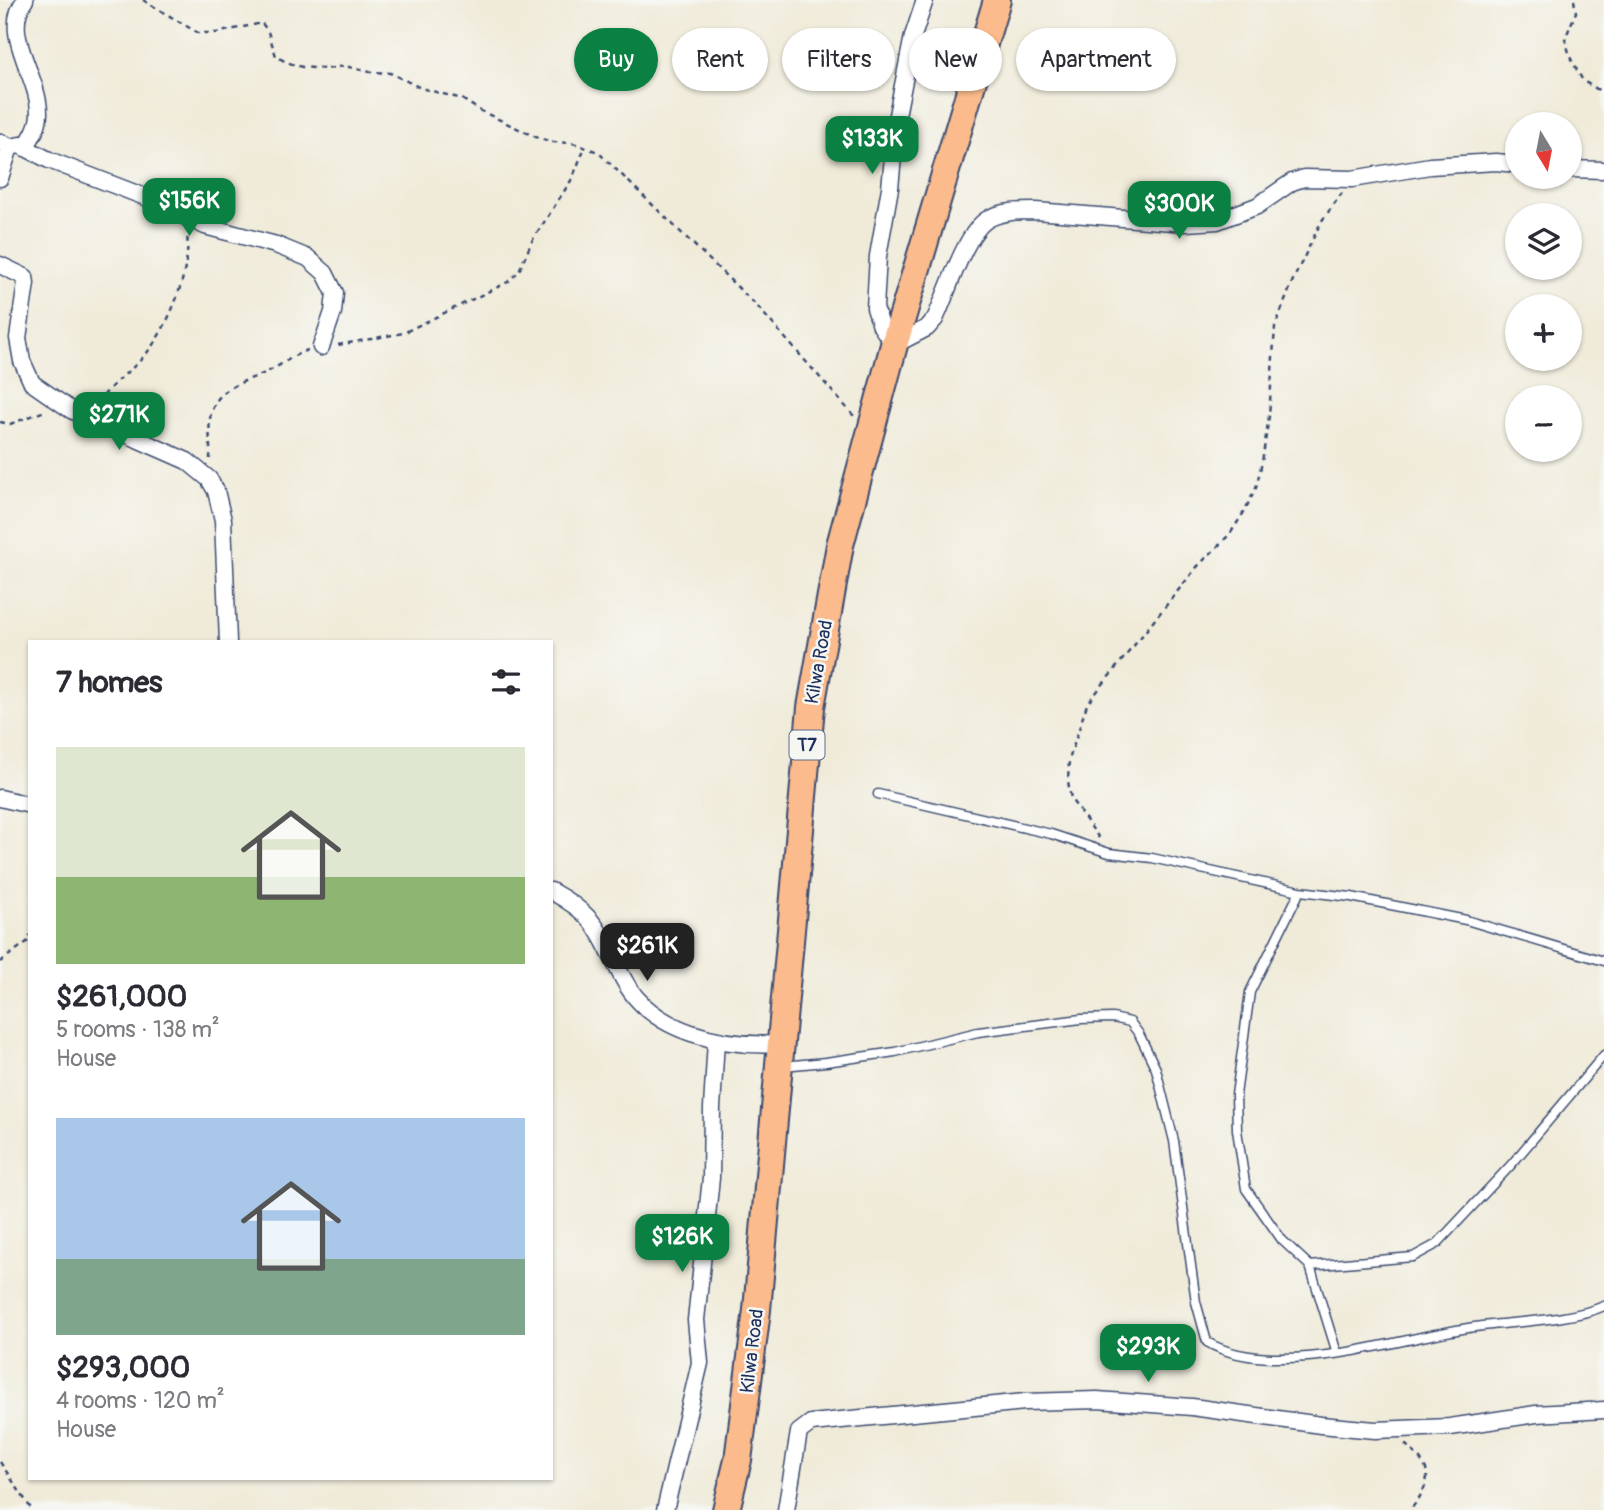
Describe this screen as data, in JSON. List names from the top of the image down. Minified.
{"streets":{"highway":["Kilwa Road","T7"]},"north":"bottom","page":{"chip":["Buy","Rent","Filters","New","Apartment"],"map_buttons":["+","−"],"price":["$133K","$156K","$300K","$271K","$261K","$126K","$293K"],"heading":"7 homes","list":[{"name":"$261,000","note":"5 rooms · 138 m² · House"},{"name":"$293,000","note":"4 rooms · 120 m² · House"}]}}
